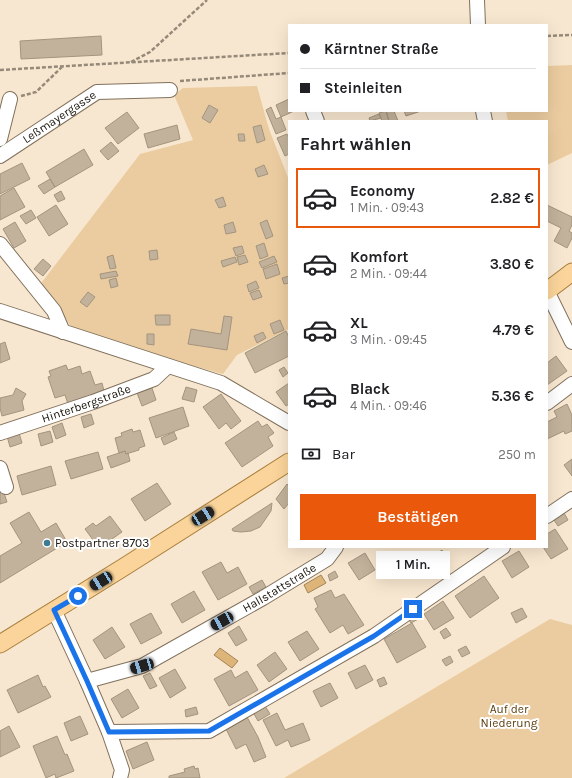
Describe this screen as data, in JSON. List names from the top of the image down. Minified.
{"streets":{"street":["Leßmayergasse","Hinterbergstraße","Hallstattstraße"]},"parks":["Auf der Niederung"],"places":["Postpartner 8703"],"page":{"banner":["Kärntner Straße","Steinleiten"],"heading":"Fahrt wählen","list":[{"name":"Economy","note":"1 Min. · 09:43","value":"2.82 €"},{"name":"Komfort","note":"2 Min. · 09:44","value":"3.80 €"},{"name":"XL","note":"3 Min. · 09:45","value":"4.79 €"},{"name":"Black","note":"4 Min. · 09:46","value":"5.36 €"}],"pay":["Bar","250 m"],"buttons":"Bestätigen","bubble":"1 Min."}}
